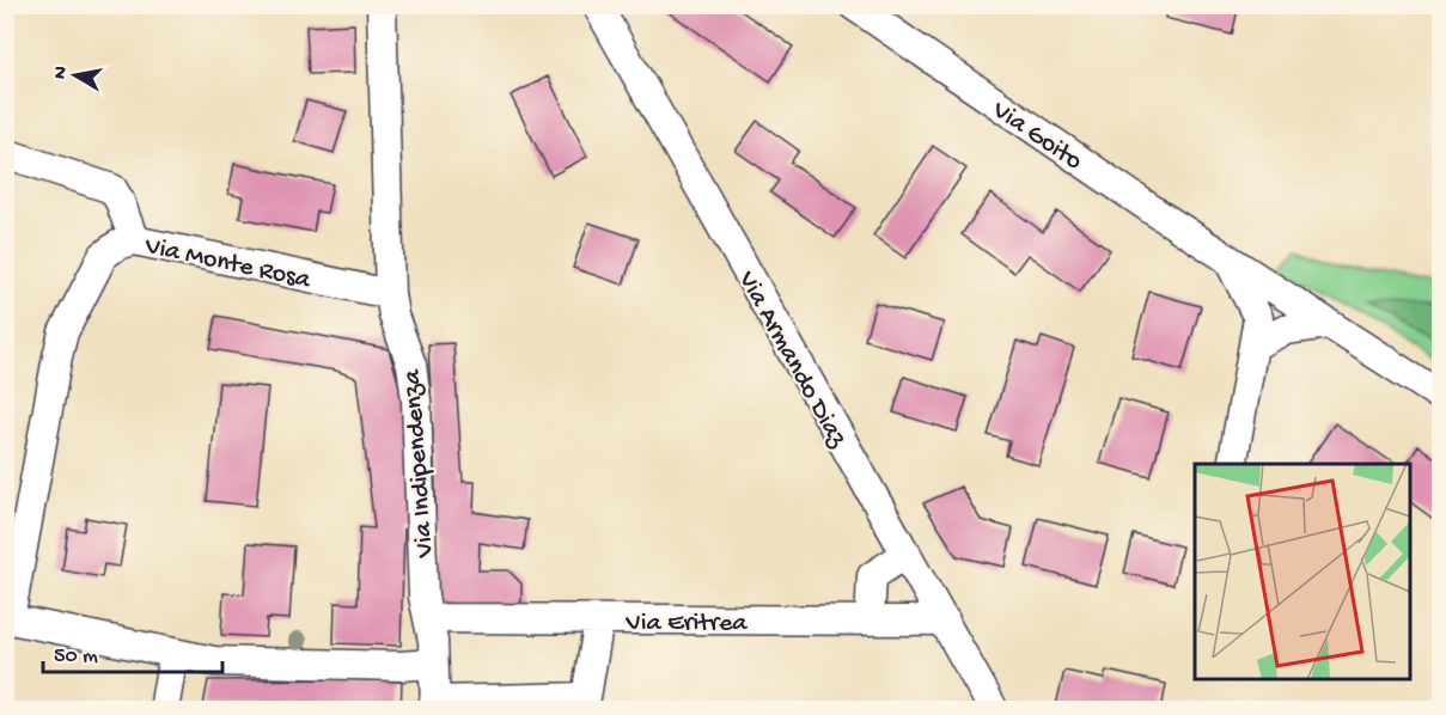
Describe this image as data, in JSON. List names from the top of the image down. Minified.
{"streets":{"street":["Via Goito","Via Monte Rosa","Via Armando Diaz","Via Indipendenza","Via Eritrea"]},"crossings":[["Via Monte Rosa","Via Indipendenza"],["Via Armando Diaz","Via Eritrea"],["Via Indipendenza","Via Eritrea"]],"scale_bar":"50 m","north":"left"}
